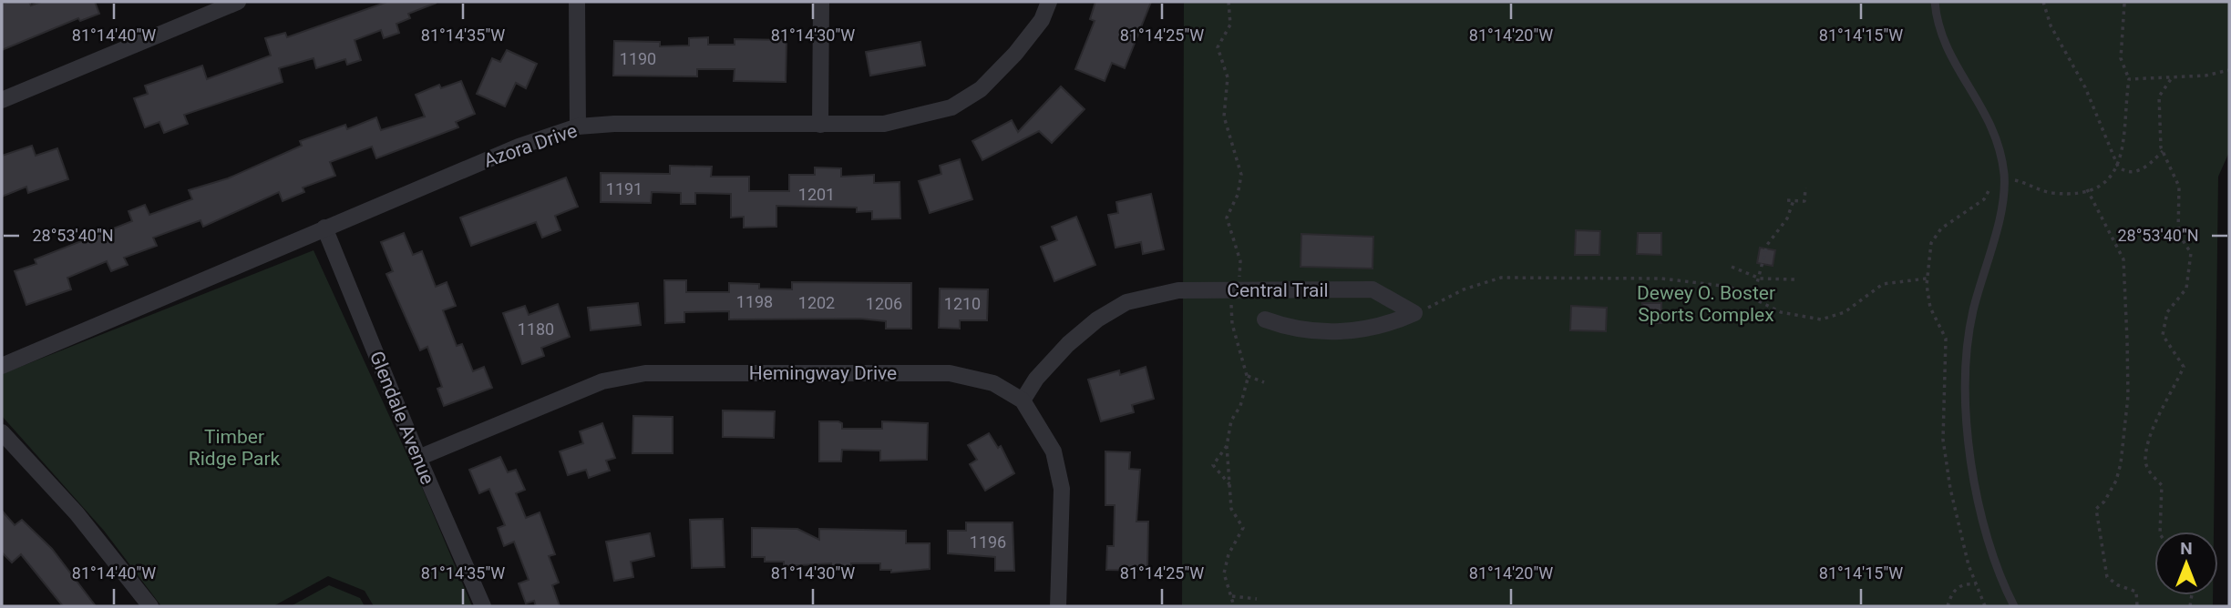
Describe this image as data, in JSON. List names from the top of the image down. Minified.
{"streets":{"street":["Azora Drive","Central Trail","Hemingway Drive","Glendale Avenue"]},"crossings":[["Azora Drive","Glendale Avenue"],["Central Trail","Hemingway Drive"],["Hemingway Drive","Glendale Avenue"]],"parks":["Dewey O. Boster Sports Complex","Timber Ridge Park"],"house_numbers":["1190","1191","1201","1198","1202","1206","1210","1180","1196"],"north":"top","coordinates":["81°14'40\"W","81°14'35\"W","81°14'30\"W","81°14'25\"W","81°14'20\"W","81°14'15\"W","28°53'40\"N"]}
